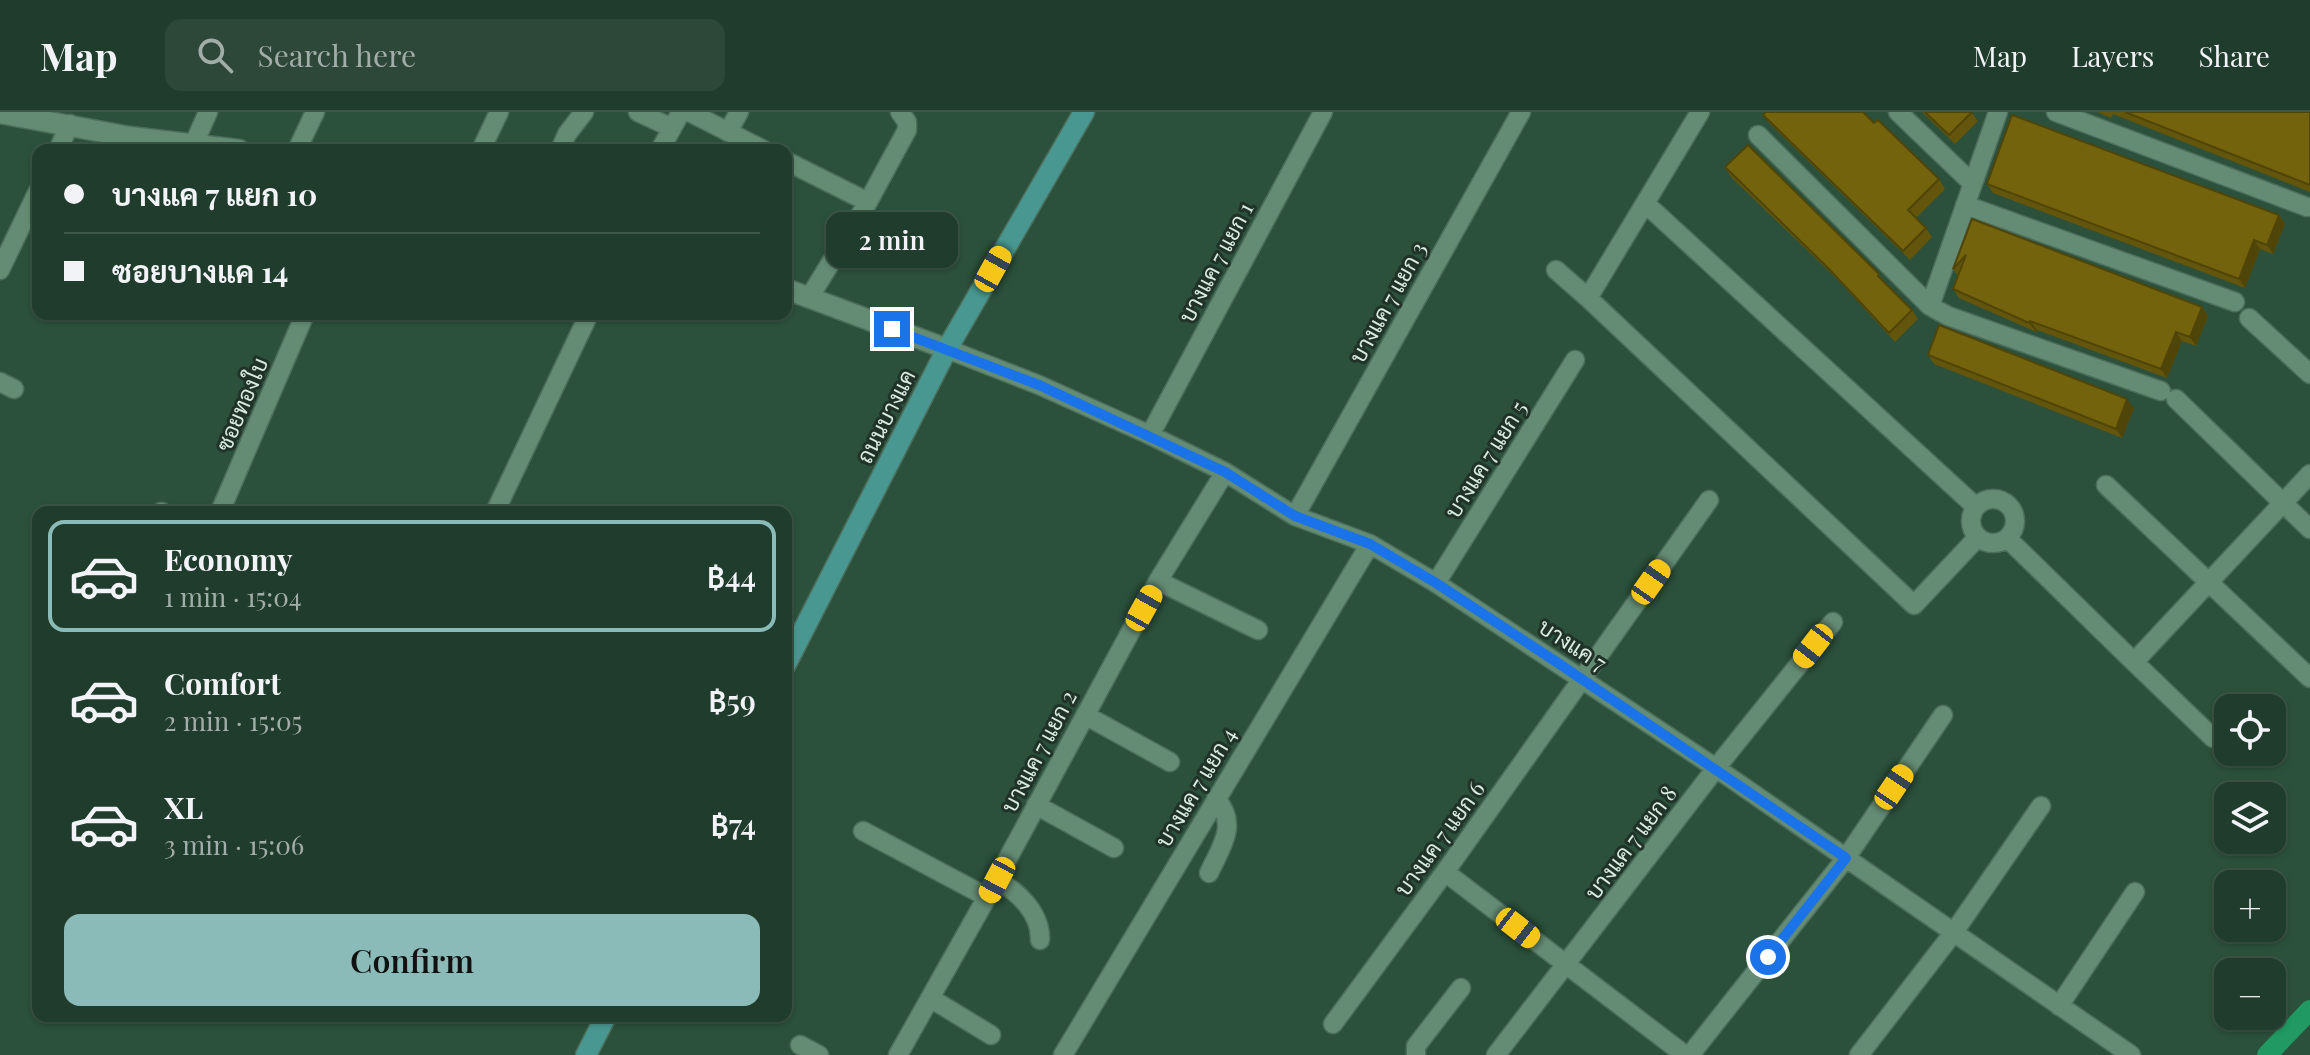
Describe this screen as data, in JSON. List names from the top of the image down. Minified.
{"streets":{"main road":["ถนนบางแค"],"street":["บางแค 7 แยก 1","บางแค 7 แยก 3","ซอยทองใบ","บางแค 7 แยก 5","บางแค 7","บางแค 7 แยก 2","บางแค 7 แยก 4","บางแค 7 แยก 6","บางแค 7 แยก 8"]},"crossings":[["บางแค 7 แยก 1","บางแค 7"],["บางแค 7 แยก 3","บางแค 7"],["ถนนบางแค","บางแค 7"],["บางแค 7 แยก 5","บางแค 7"],["บางแค 7","บางแค 7 แยก 2"],["บางแค 7","บางแค 7 แยก 4"],["บางแค 7","บางแค 7 แยก 6"],["บางแค 7","บางแค 7 แยก 8"]],"page":{"header":"Map","search":"Search here","nav":["Map","Layers","Share"],"banner":["บางแค 7 แยก 10","ซอยบางแค 14"],"bubble":"2 min","list":[{"name":"Economy","note":"1 min · 15:04","value":"฿44"},{"name":"Comfort","note":"2 min · 15:05","value":"฿59"},{"name":"XL","note":"3 min · 15:06","value":"฿74"}],"map_buttons":["+","−"],"buttons":"Confirm"}}
